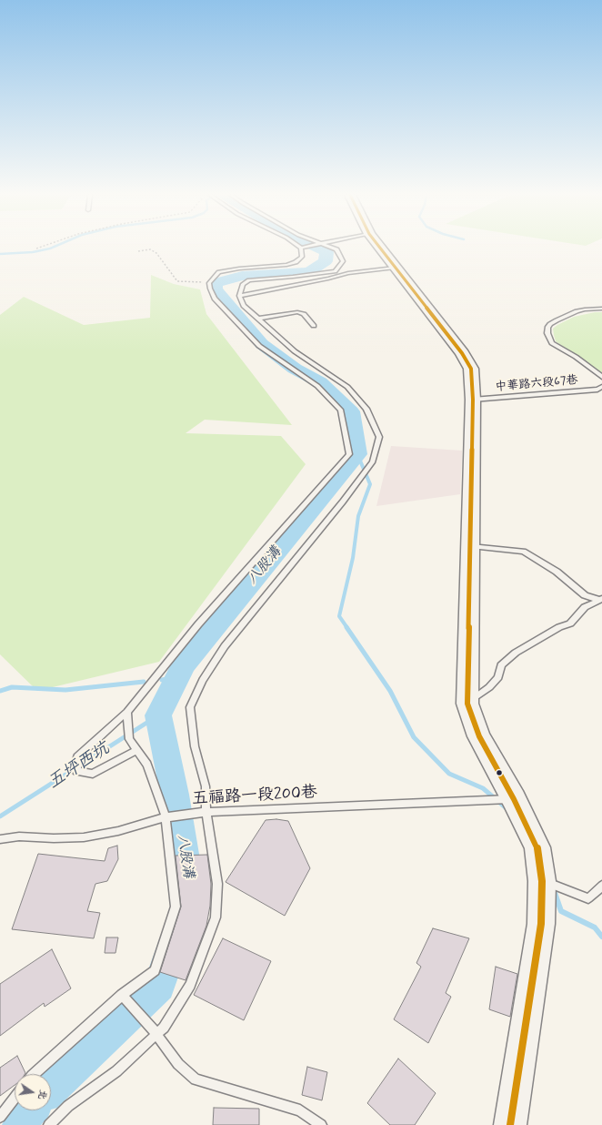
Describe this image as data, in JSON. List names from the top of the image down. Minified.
{"streets":{"lane":["中華路六段67巷","五福路一段200巷"]},"water":["八股溝","五坪西坑"],"north":"right"}
